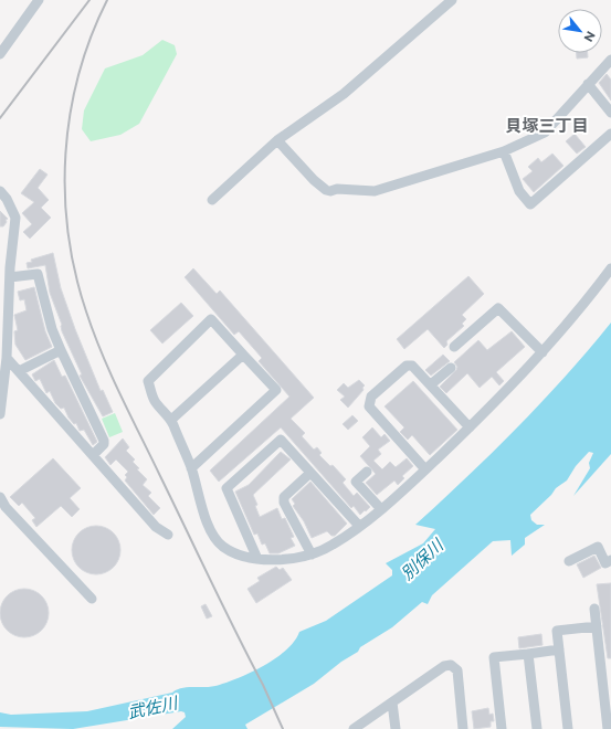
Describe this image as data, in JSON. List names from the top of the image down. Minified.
{"districts":["貝塚三丁目"],"water":["別保川","武佐川"],"north":"bottom right"}
